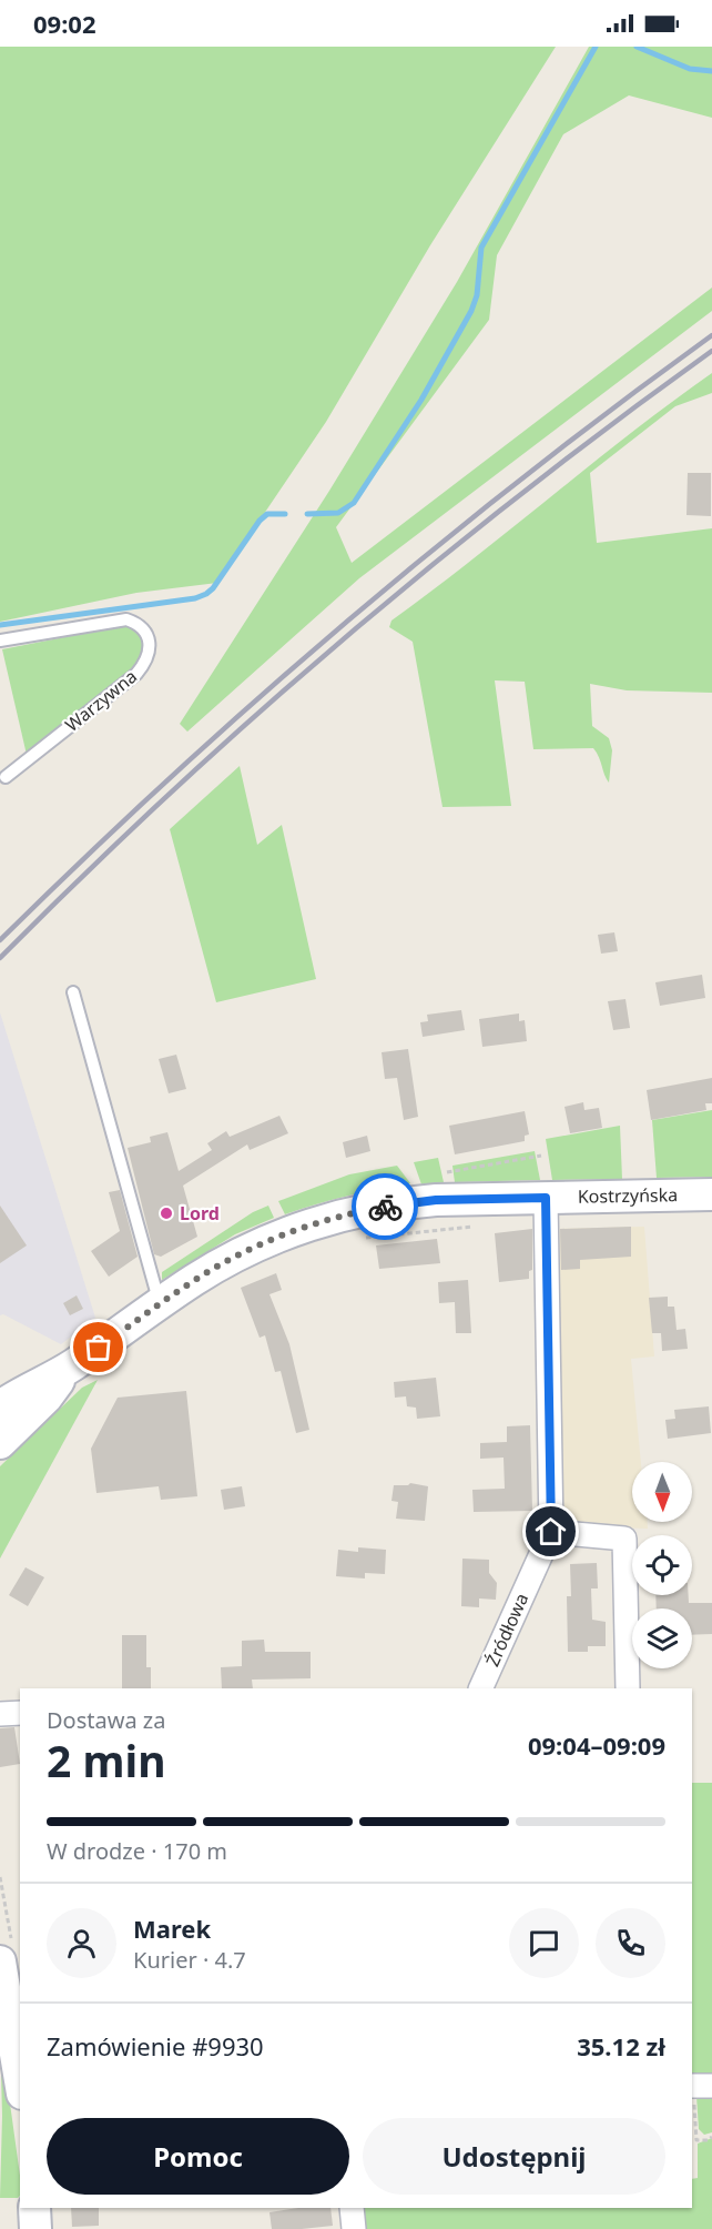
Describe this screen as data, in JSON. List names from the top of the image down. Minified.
{"streets":{"main road":["Kostrzyńska"],"street":["Źródłowa"],"lane":["Warzywna"]},"crossings":[["Kostrzyńska","Źródłowa"]],"places":["Lord"],"north":"bottom","page":{"status":"09:02","heading":["2 min","Dostawa za","09:04–09:09"],"panel":["Marek","Kurier · 4.7","Zamówienie #9930","35.12 zł"],"bar":"W drodze · 170 m","buttons":["Pomoc","Udostępnij"]}}
